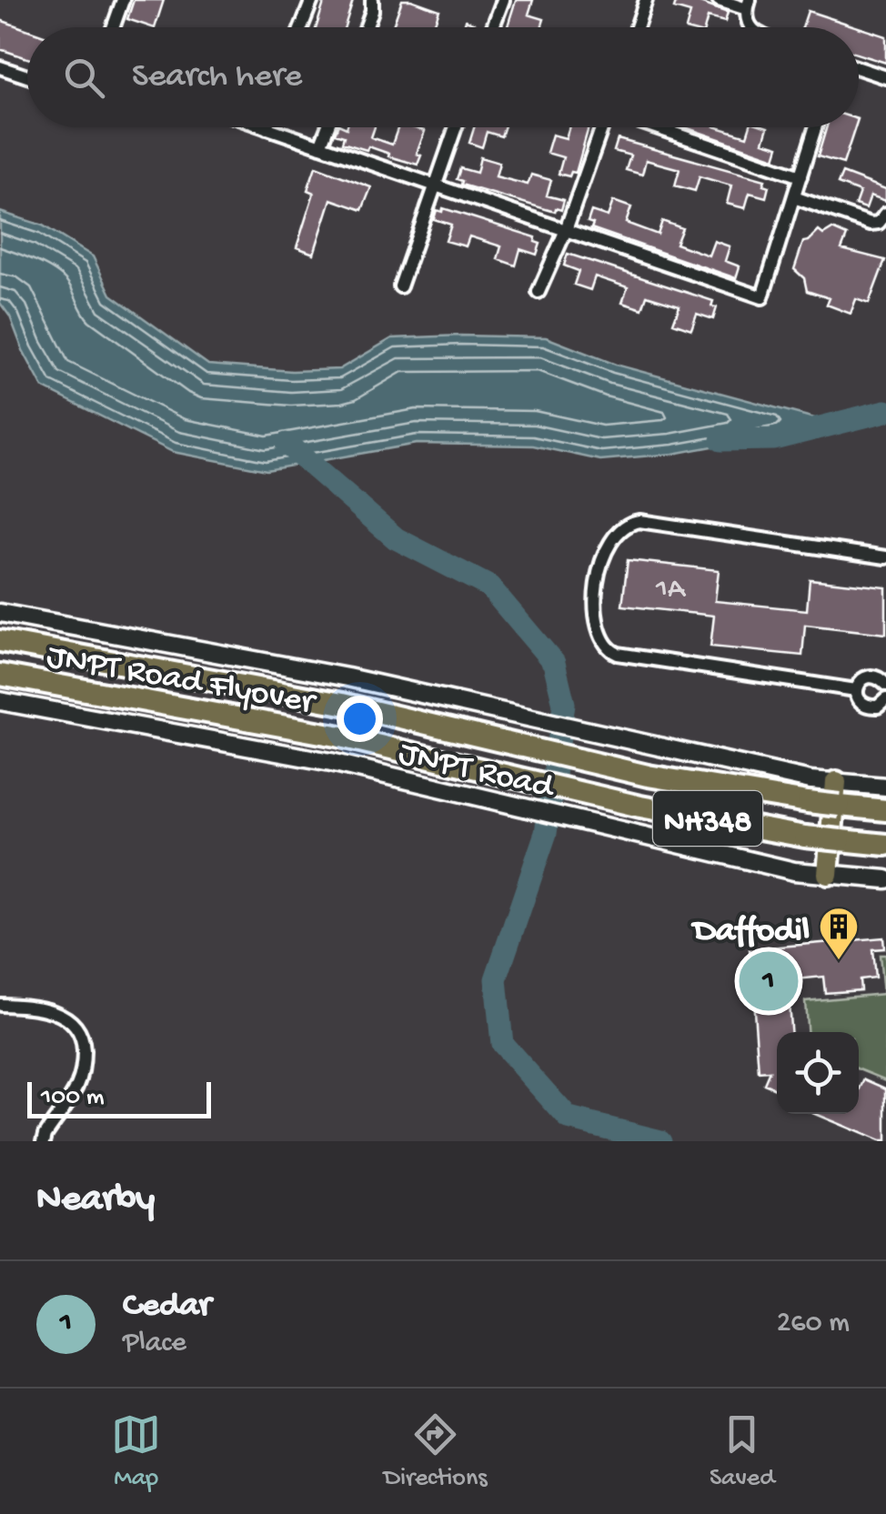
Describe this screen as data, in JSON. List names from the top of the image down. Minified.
{"streets":{"highway":["JNPT Road Flyover","NH348"],"street":["JNPT Road"]},"places":{"building":["Daffodil"]},"house_numbers":["1A"],"scale_bar":"100 m","page":{"search":"Search here","pins":"1","scale":"100 m","heading":"Nearby","list":[{"mark":"1","name":"Cedar","note":"Place","value":"260 m"}],"nav":["Map","Directions","Saved"]}}
